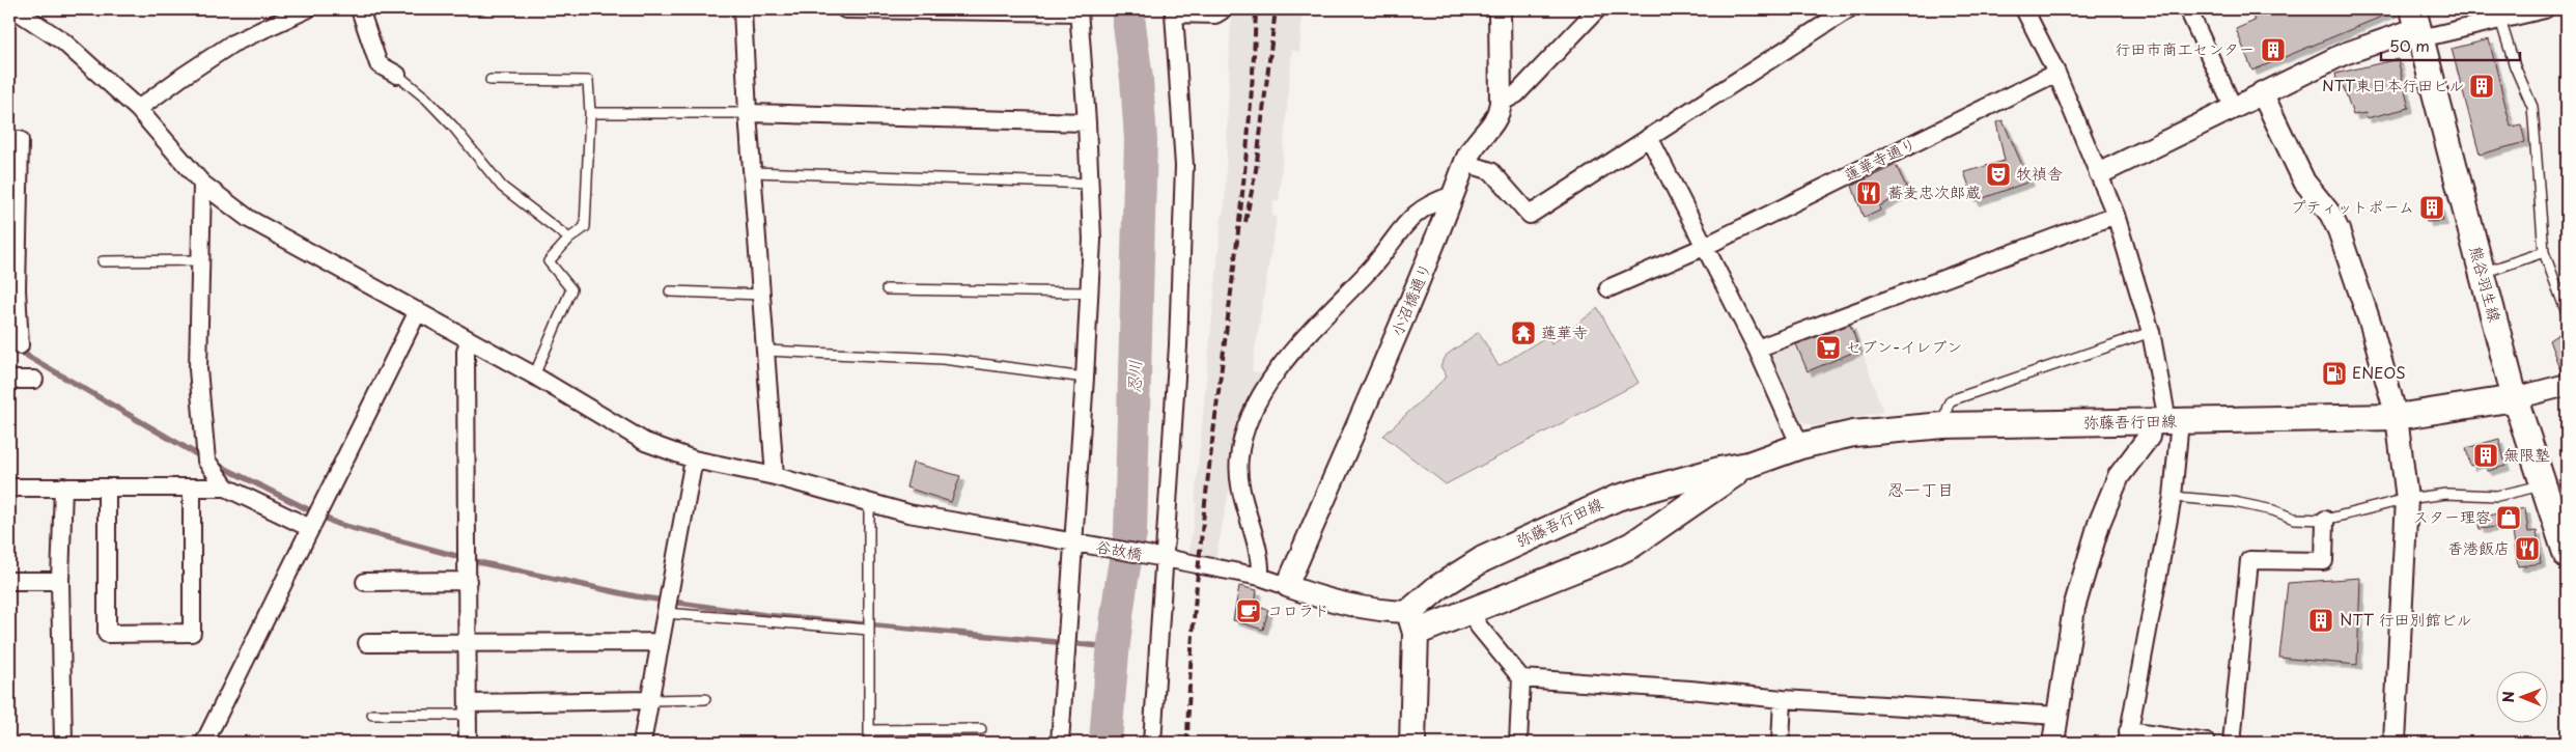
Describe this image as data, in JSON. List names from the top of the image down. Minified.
{"streets":{"main road":["熊谷羽生線","弥藤吾行田線"],"street":["蓮華寺通り","小沼橋通り","谷故橋"]},"crossings":[["熊谷羽生線","弥藤吾行田線"],["小沼橋通り","谷故橋"]],"districts":["忍一丁目"],"water":["忍川"],"places":{"building":["行田市商工センター","NTT東日本行田ビル","プティットポーム","無限塾","NTT 行田別館ビル"],"theatre":["牧禎舎"],"restaurant":["蕎麦忠次郎蔵","香港飯店"],"temple":["蓮華寺"],"supermarket":["セブン-イレブン"],"fuel station":["ENEOS"],"shop":["スター理容"],"cafe":["コロラド"]},"scale_bar":"50 m","north":"left"}
